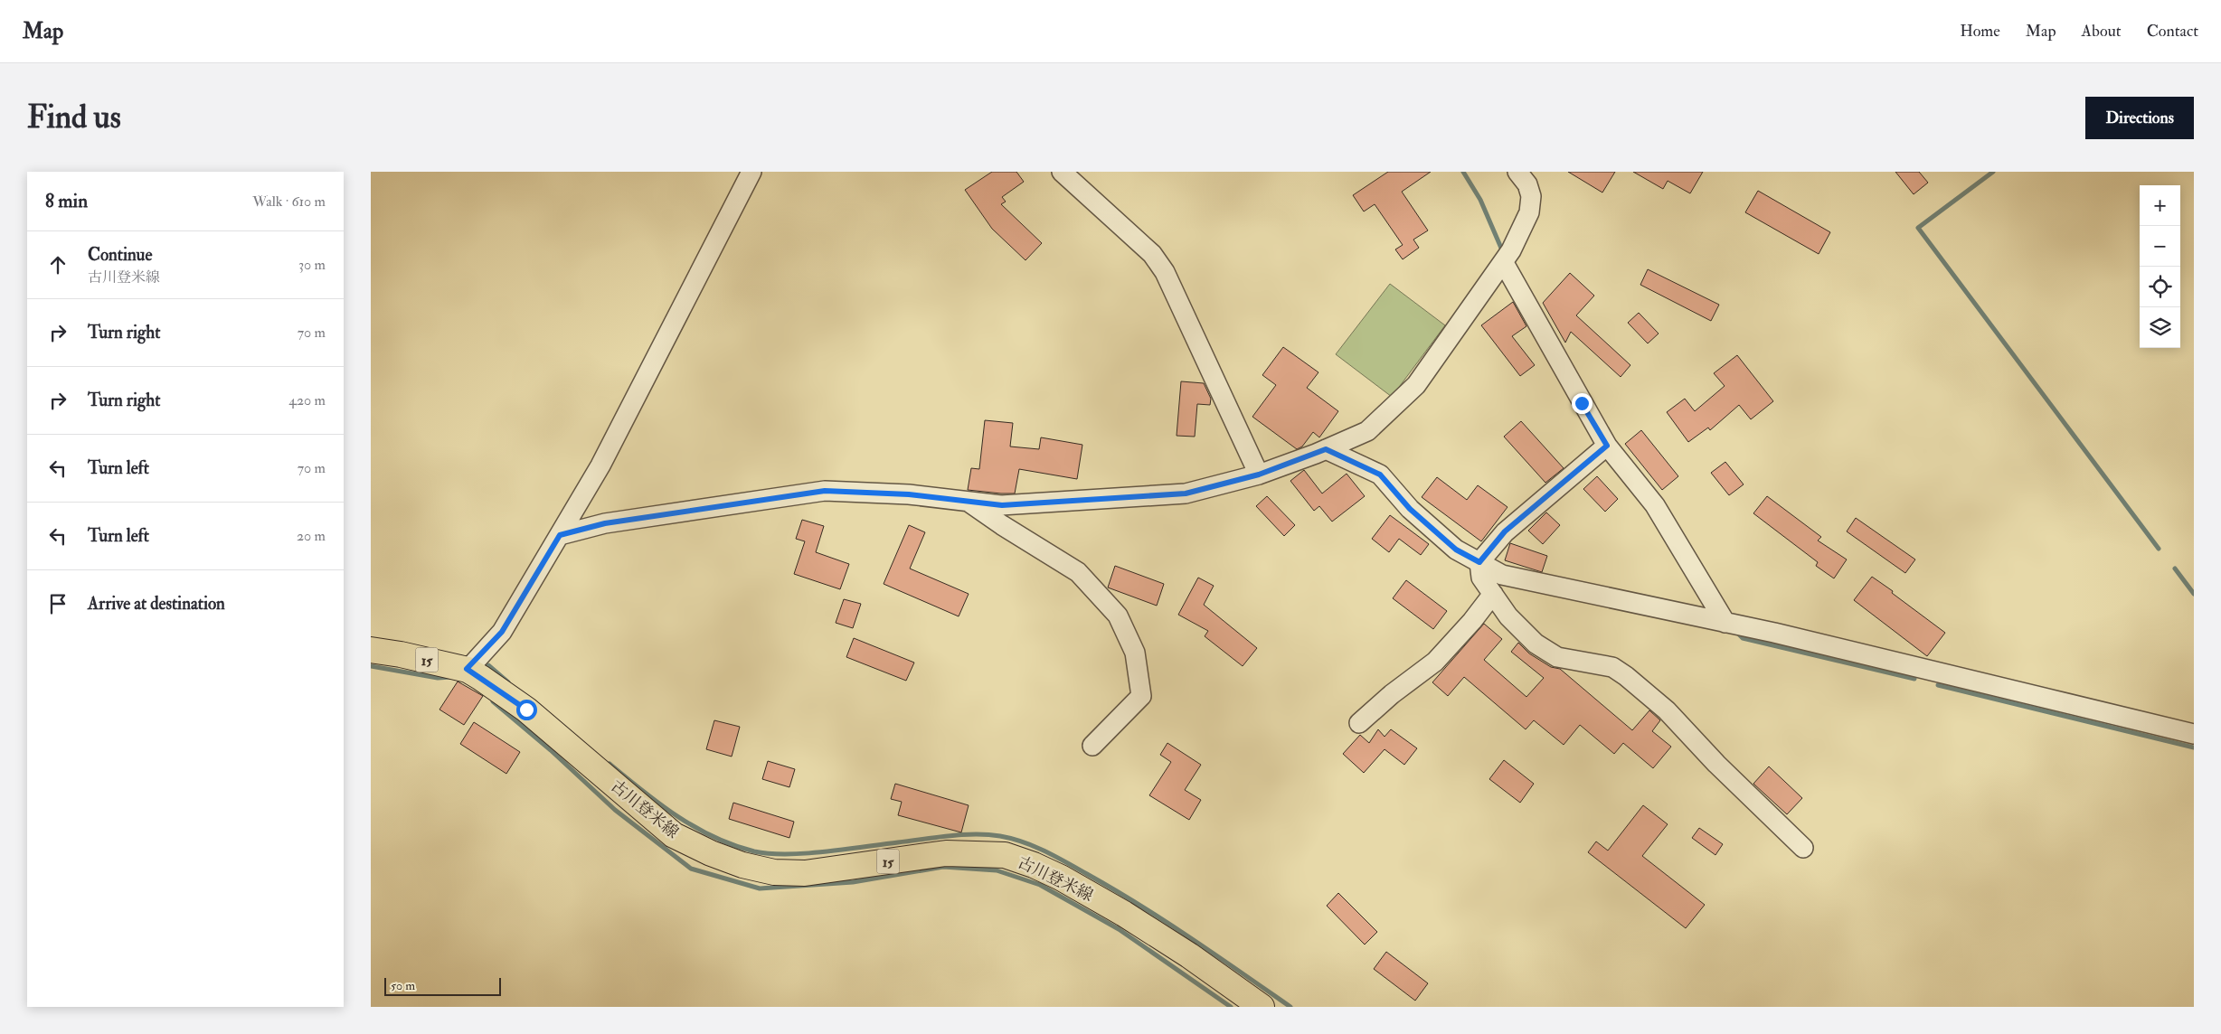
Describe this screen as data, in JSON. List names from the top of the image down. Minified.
{"streets":{"main road":["15","古川登米線"]},"scale_bar":"50 m","page":{"header":"Map","nav":["Home","Map","About","Contact"],"buttons":"Directions","title":"Find us","heading":["8 min","Walk · 610 m"],"map_buttons":["+","−"],"list":[["Continue","古川登米線","30 m"],["Turn right","70 m"],["Turn right","420 m"],["Turn left","70 m"],["Turn left","20 m"],"Arrive at destination"],"scale":"50 m"}}
